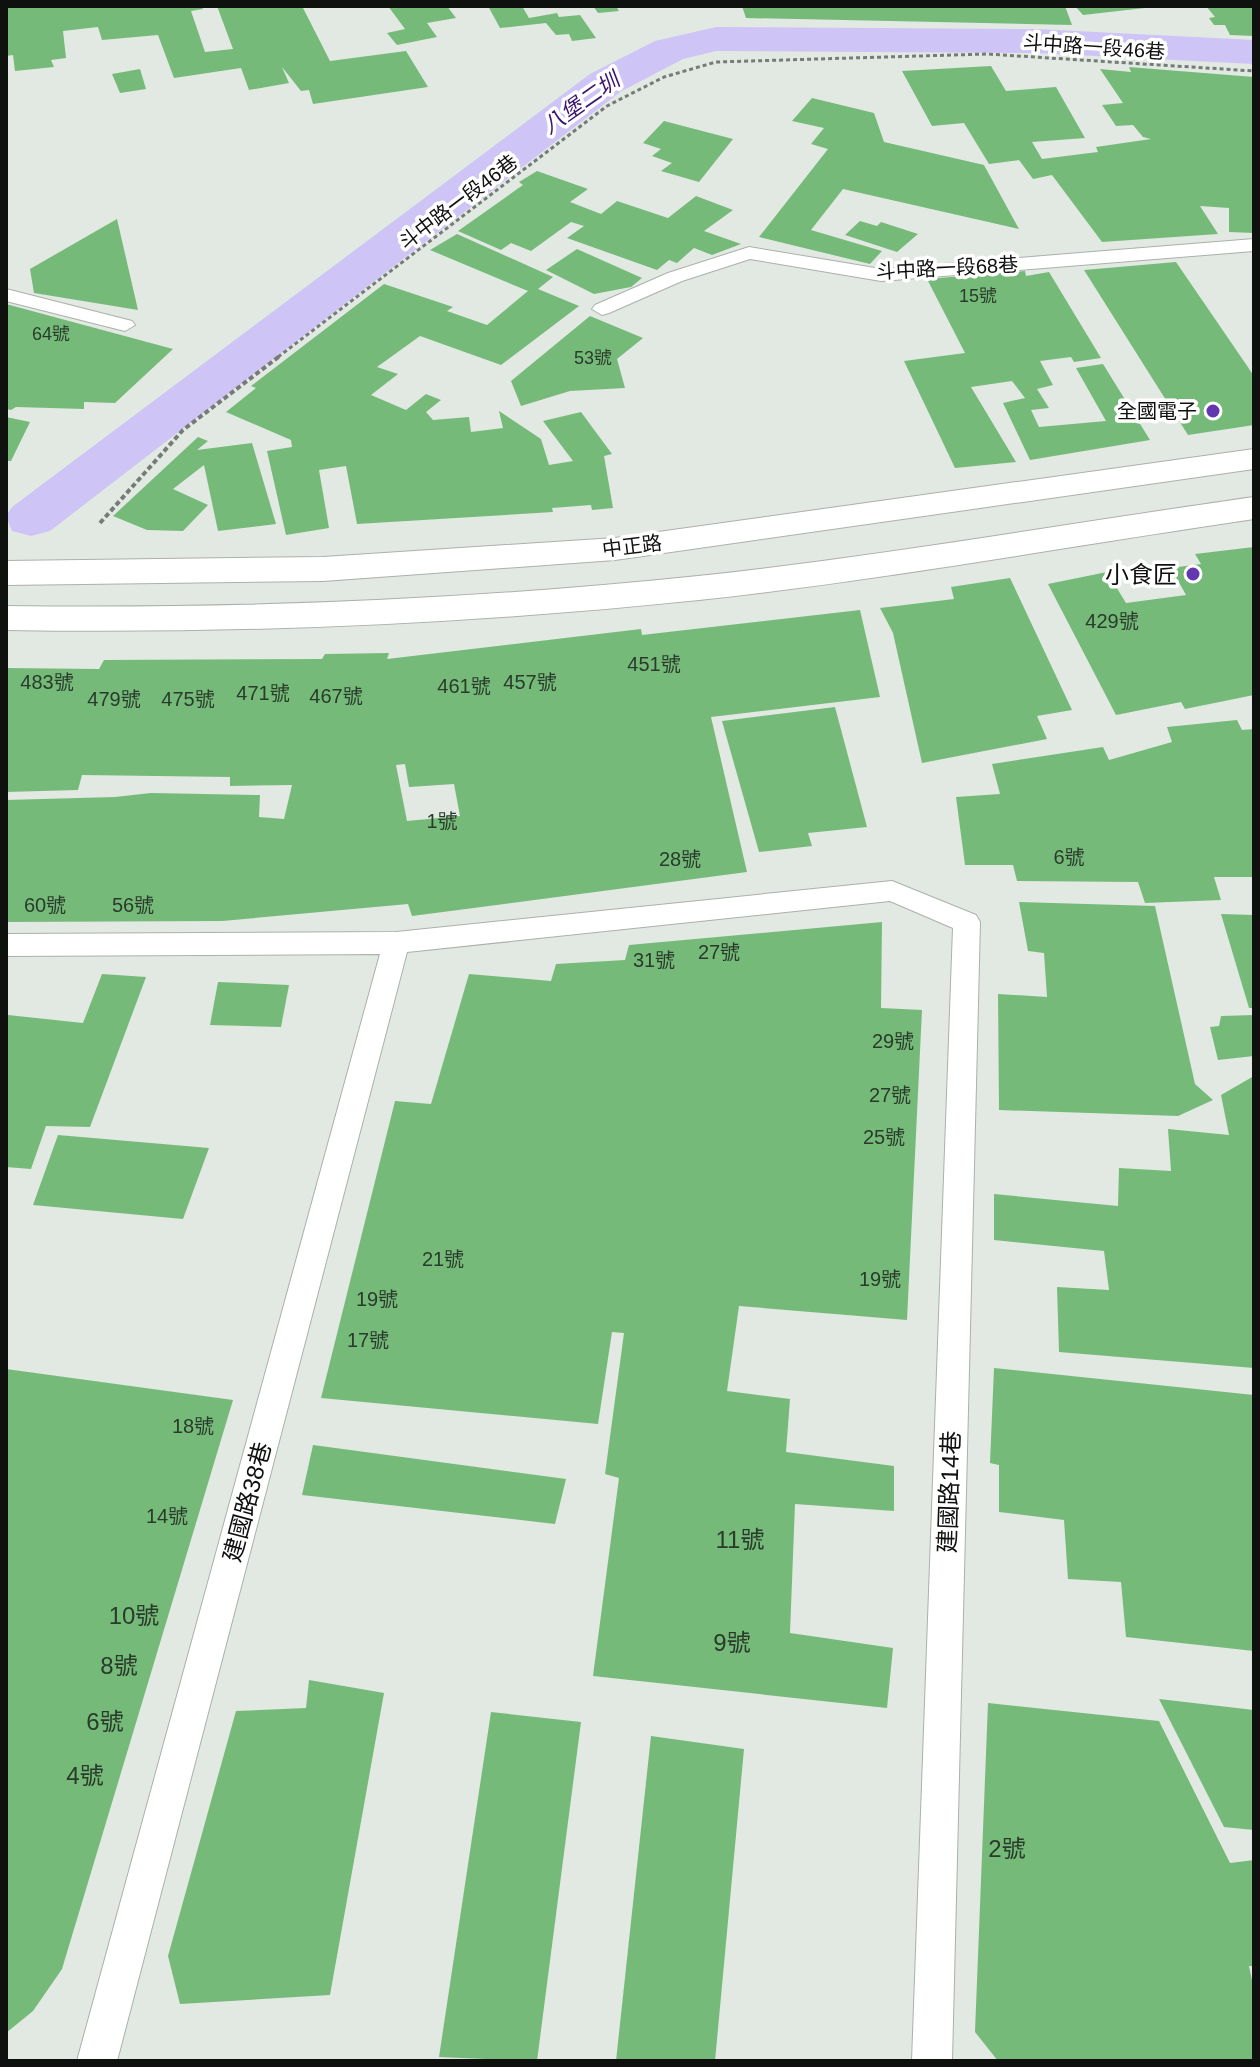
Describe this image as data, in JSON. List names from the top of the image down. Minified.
{"streets":{"street":["中正路"],"lane":["斗中路一段68巷","建國路14巷","建國路38巷"],"path":["斗中路一段46巷"]},"crossings":[["斗中路一段46巷","中正路"],["建國路14巷","建國路38巷"]],"water":["八堡二圳"],"places":["全國電子","小食匠"],"house_numbers":["15號","64號","53號","429號","451號","483號","457號","461號","471號","467號","479號","475號","1號","6號","28號","60號","56號","27號","31號","29號","27號","25號","21號","19號","19號","17號","18號","14號","11號","10號","9號","8號","6號","4號","2號"]}
